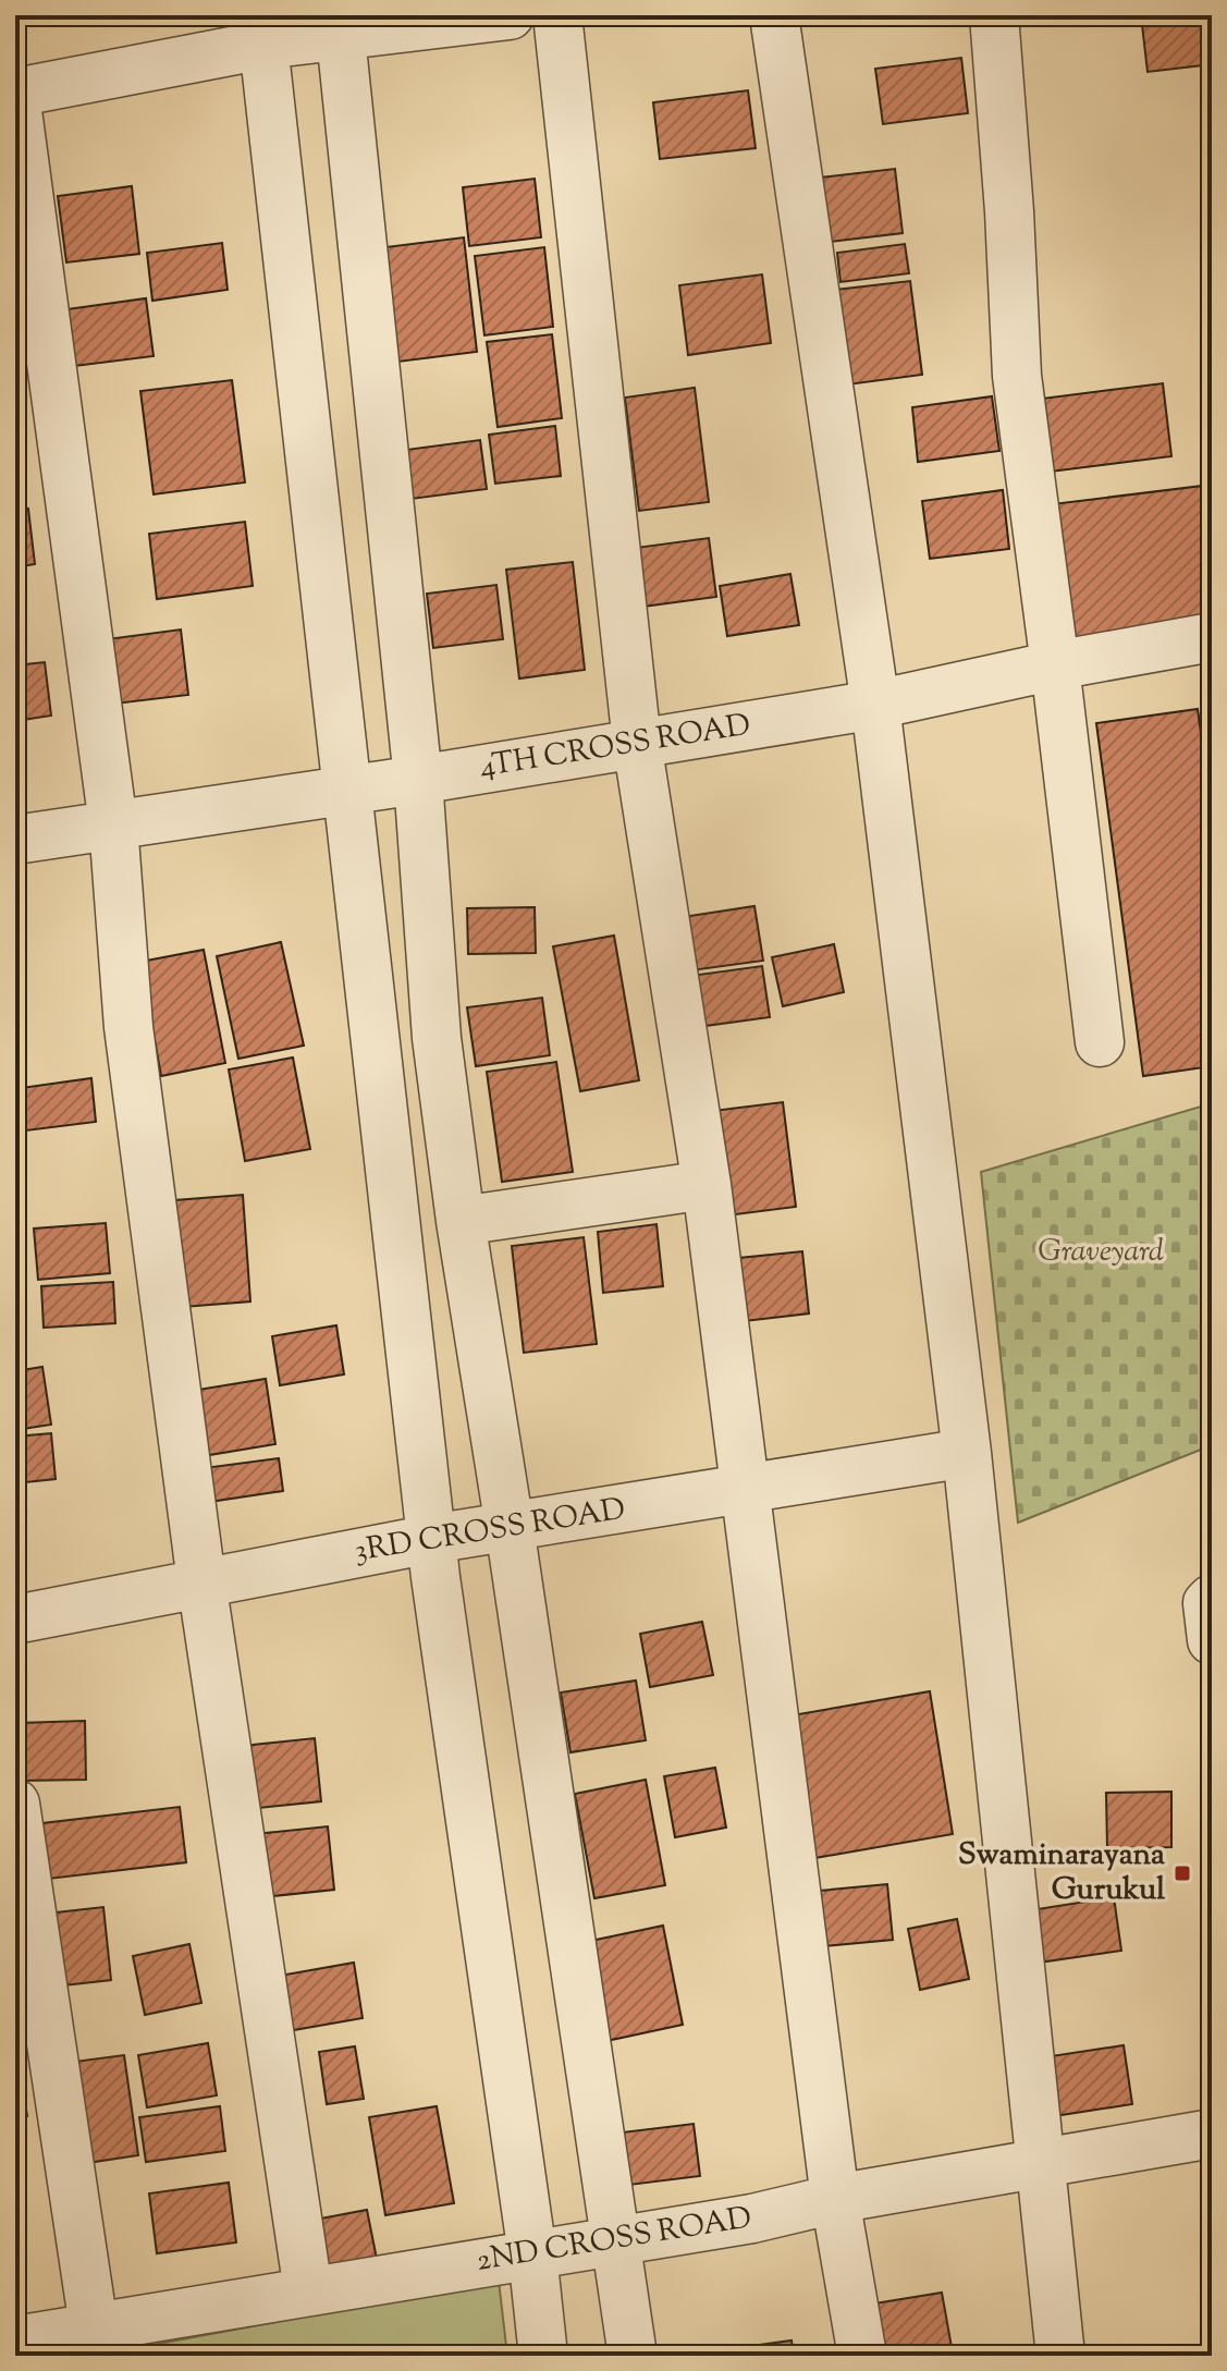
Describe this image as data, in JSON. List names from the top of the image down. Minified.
{"streets":{"street":["4TH CROSS ROAD","3RD CROSS ROAD","2ND CROSS ROAD"]},"parks":["Graveyard"],"places":{"transit":["Swaminarayana Gurukul"]}}
